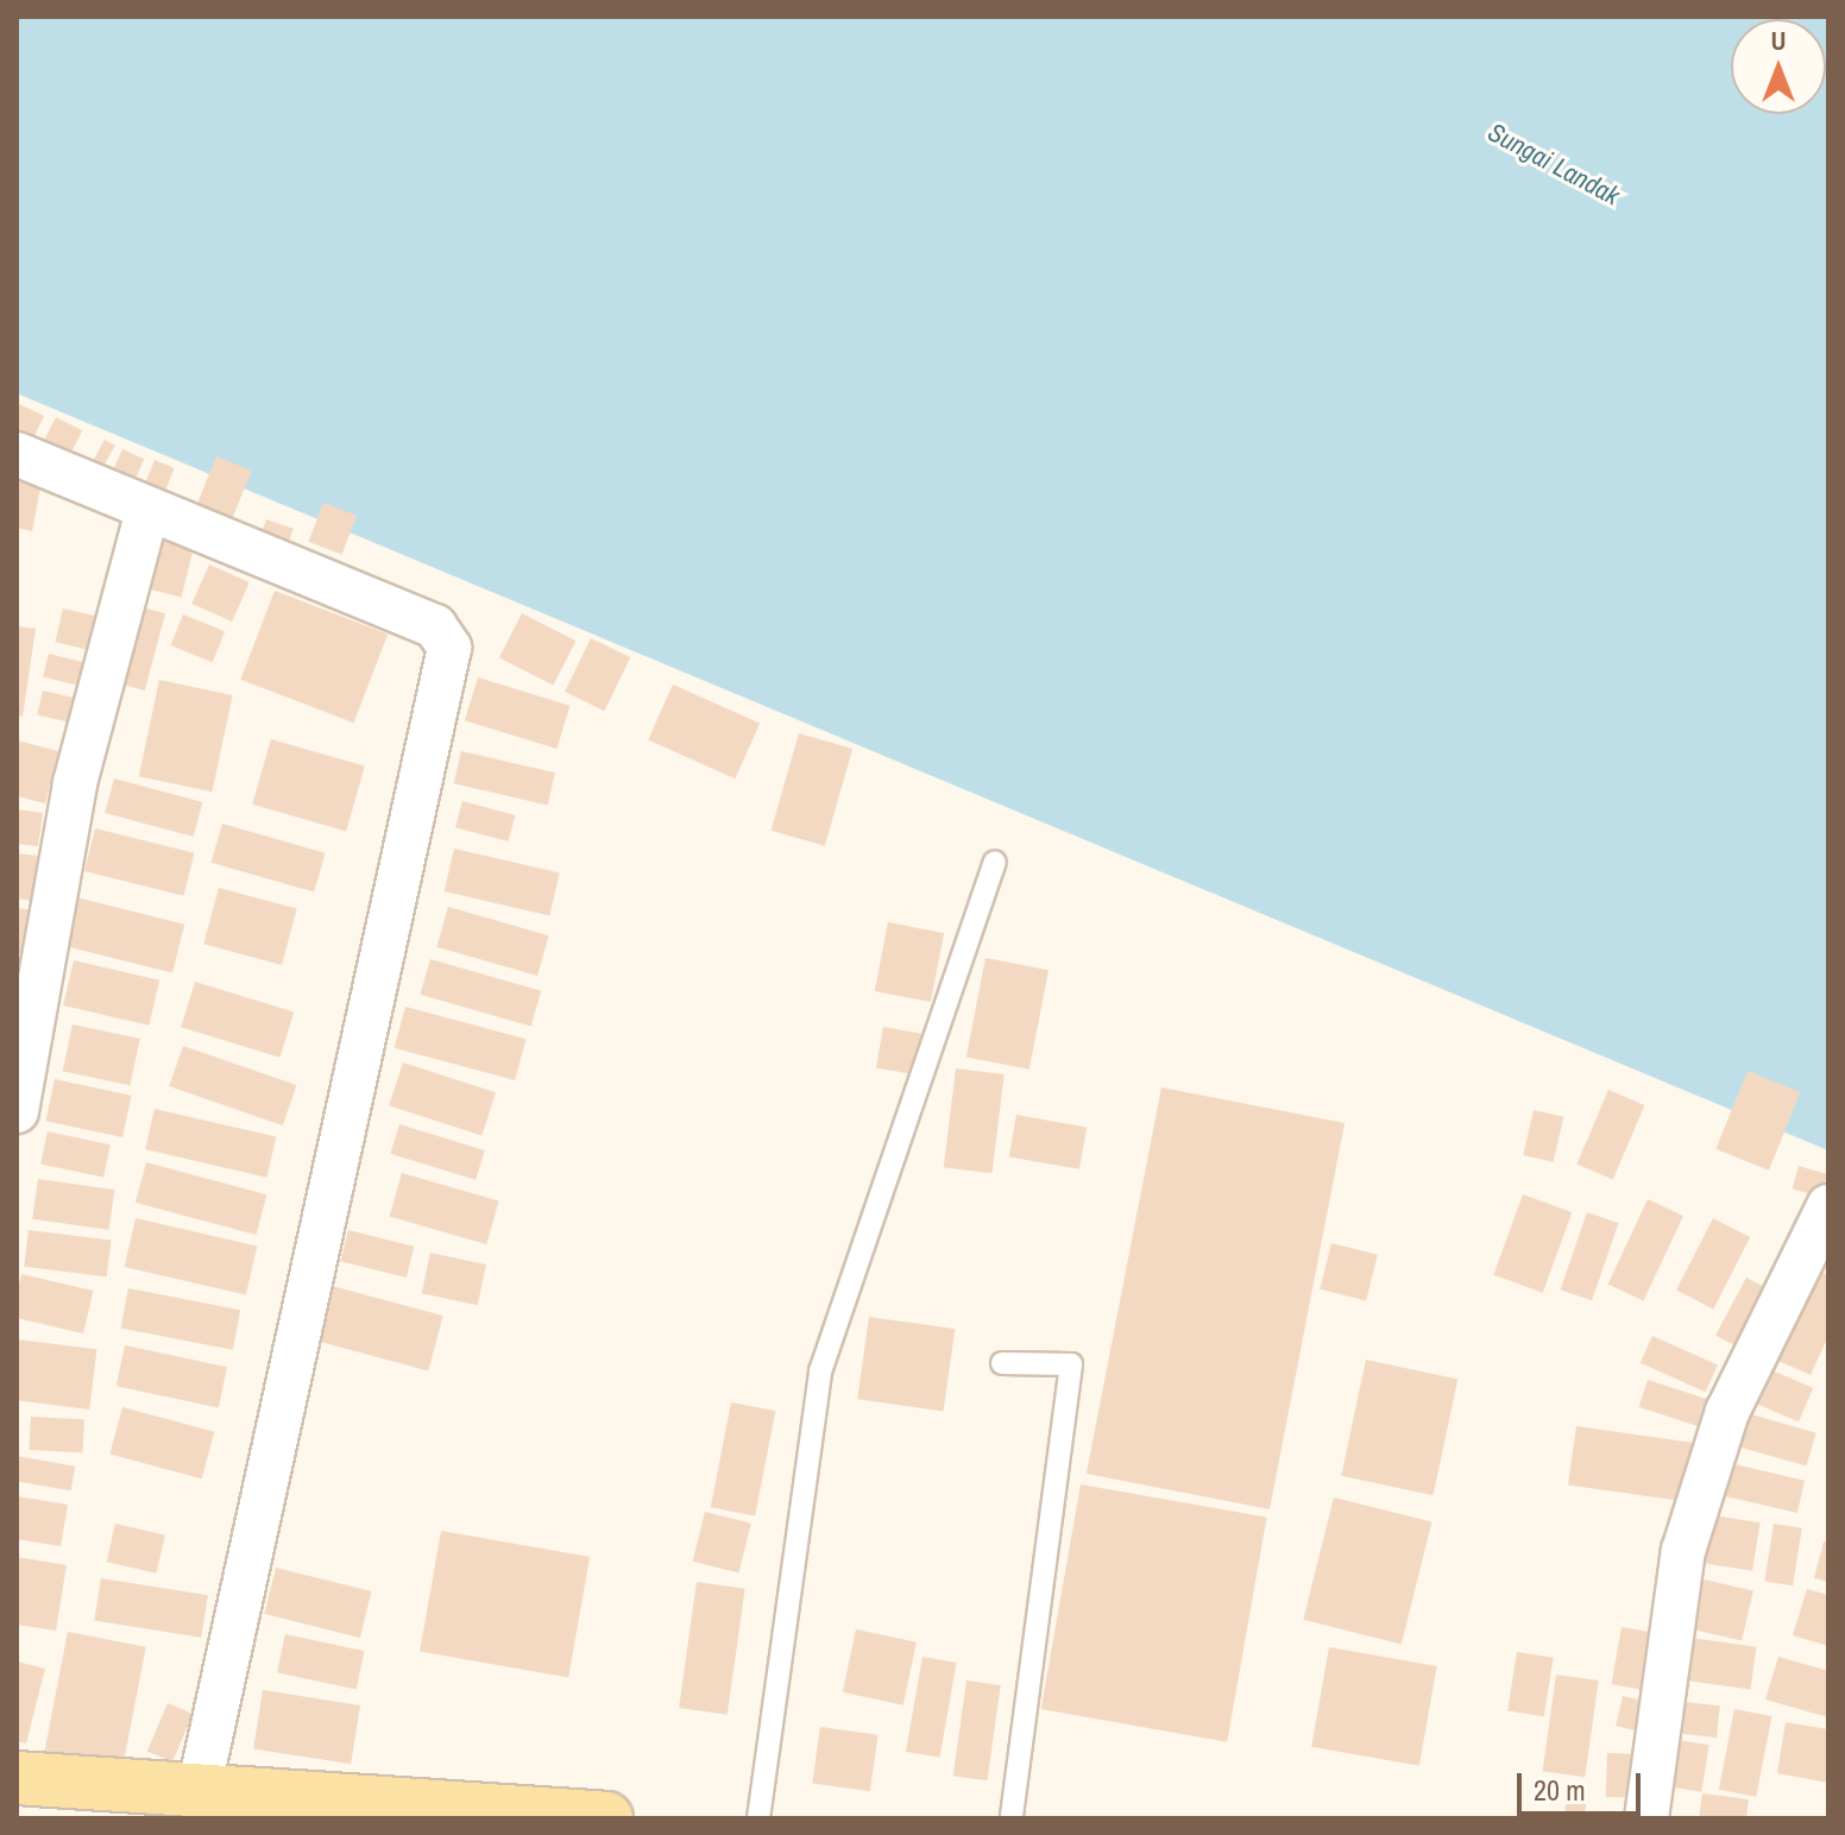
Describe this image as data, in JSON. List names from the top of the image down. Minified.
{"water":["Sungai Landak"],"scale_bar":"20 m","north":"top"}
